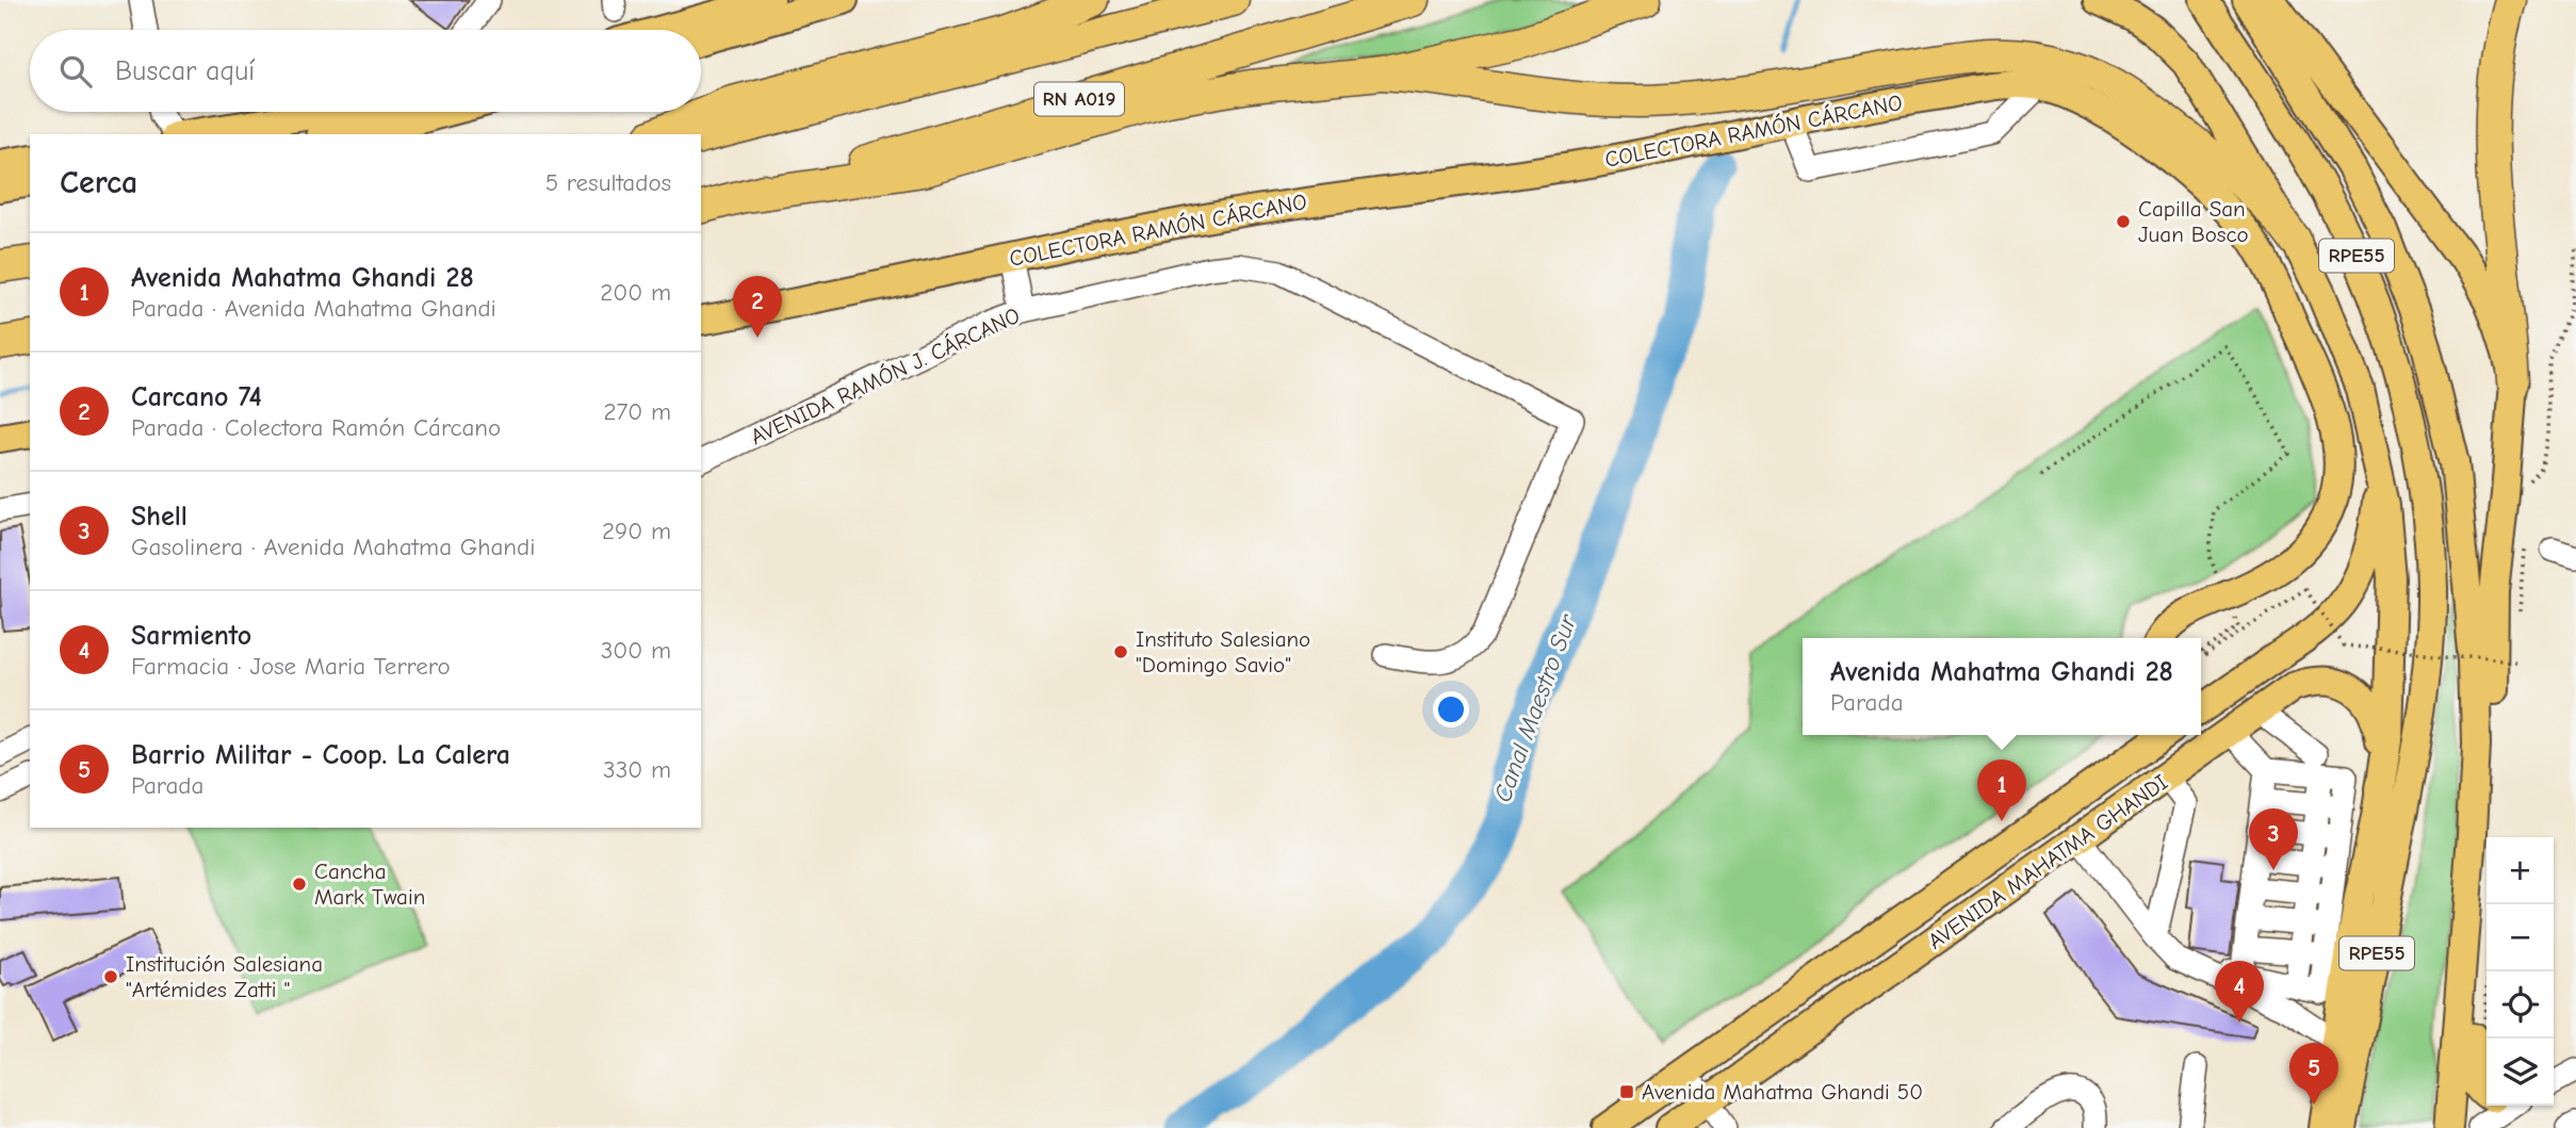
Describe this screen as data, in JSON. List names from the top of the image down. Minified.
{"streets":{"highway":["RN A019"],"main road":["COLECTORA RAMÓN CÁRCANO","RPE55","AVENIDA MAHATMA GHANDI"],"street":["AVENIDA RAMÓN J. CÁRCANO"]},"water":["Canal Maestro Sur"],"places":{"other":["Capilla San Juan Bosco","Instituto Salesiano \"Domingo Savio\"","Cancha Mark Twain","Institución Salesiana \"Artémides Zatti \""],"transit":["Avenida Mahatma Ghandi 50"]},"page":{"search":"Buscar aquí","heading":["Cerca","5 resultados"],"list":[{"mark":"1","name":"Avenida Mahatma Ghandi 28","note":"Parada · Avenida Mahatma Ghandi","value":"200 m"},{"mark":"2","name":"Carcano 74","note":"Parada · Colectora Ramón Cárcano","value":"270 m"},{"mark":"3","name":"Shell","note":"Gasolinera · Avenida Mahatma Ghandi","value":"290 m"},{"mark":"4","name":"Sarmiento","note":"Farmacia · Jose Maria Terrero","value":"300 m"},{"mark":"5","name":"Barrio Militar - Coop. La Calera","note":"Parada","value":"330 m"}],"pins":["2","1","3","4","5"],"popup":["Avenida Mahatma Ghandi 28","Parada"],"map_buttons":["+","−"]}}
